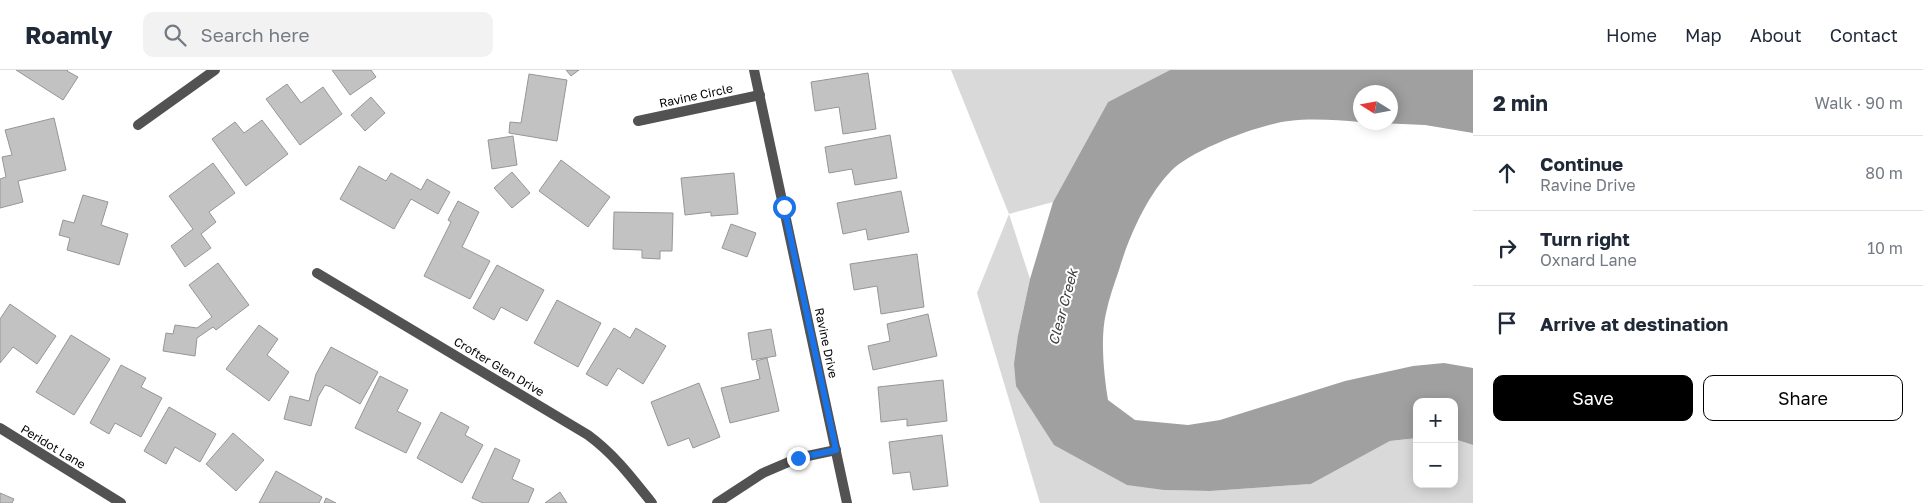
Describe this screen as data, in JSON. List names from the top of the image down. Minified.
{"streets":{"street":["Ravine Circle","Ravine Drive","Crofter Glen Drive","Peridot Lane"]},"crossings":[["Ravine Circle","Ravine Drive"]],"water":["Clear Creek"],"north":"left","page":{"header":"Roamly","search":"Search here","nav":["Home","Map","About","Contact"],"heading":["2 min","Walk · 90 m"],"list":[["Continue","Ravine Drive","80 m"],["Turn right","Oxnard Lane","10 m"],"Arrive at destination"],"buttons":["Save","Share"],"map_buttons":["+","−"]}}
